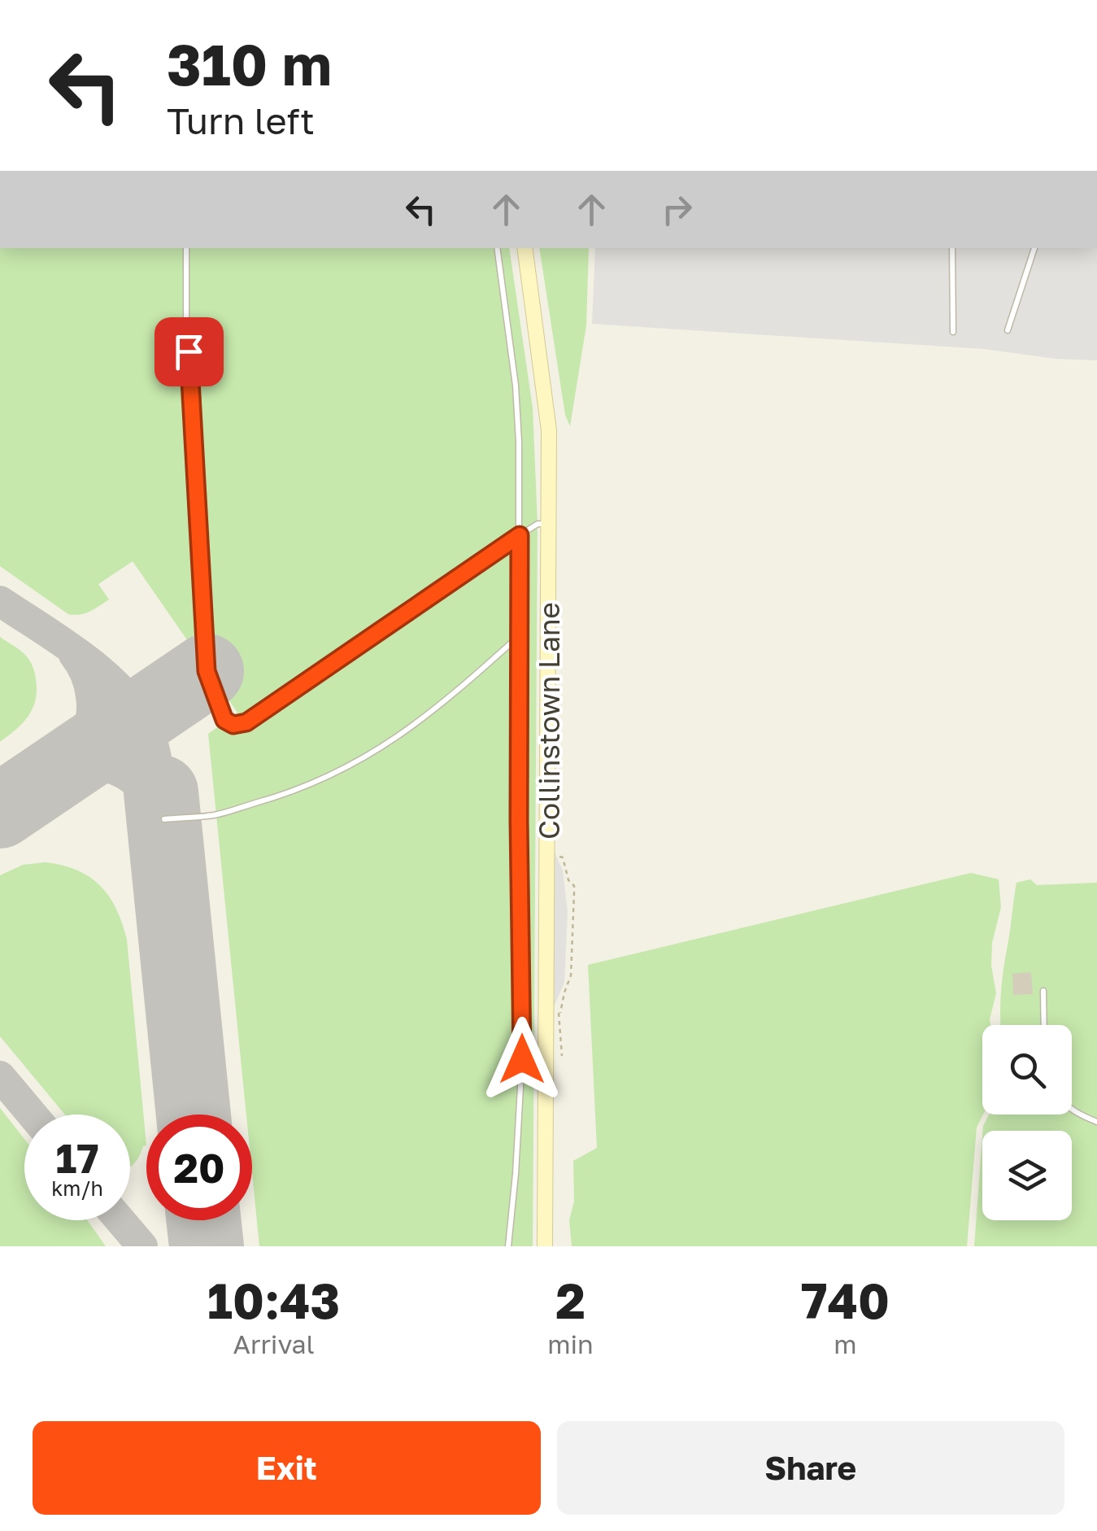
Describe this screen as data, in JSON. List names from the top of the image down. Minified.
{"streets":{"street":["Collinstown Lane"]},"page":{"turn":["310 m","Turn left"],"speed":"17 km/h","limit":"20","eta":["10:43","Arrival","2","min","740","m"],"buttons":["Exit","Share"]}}
